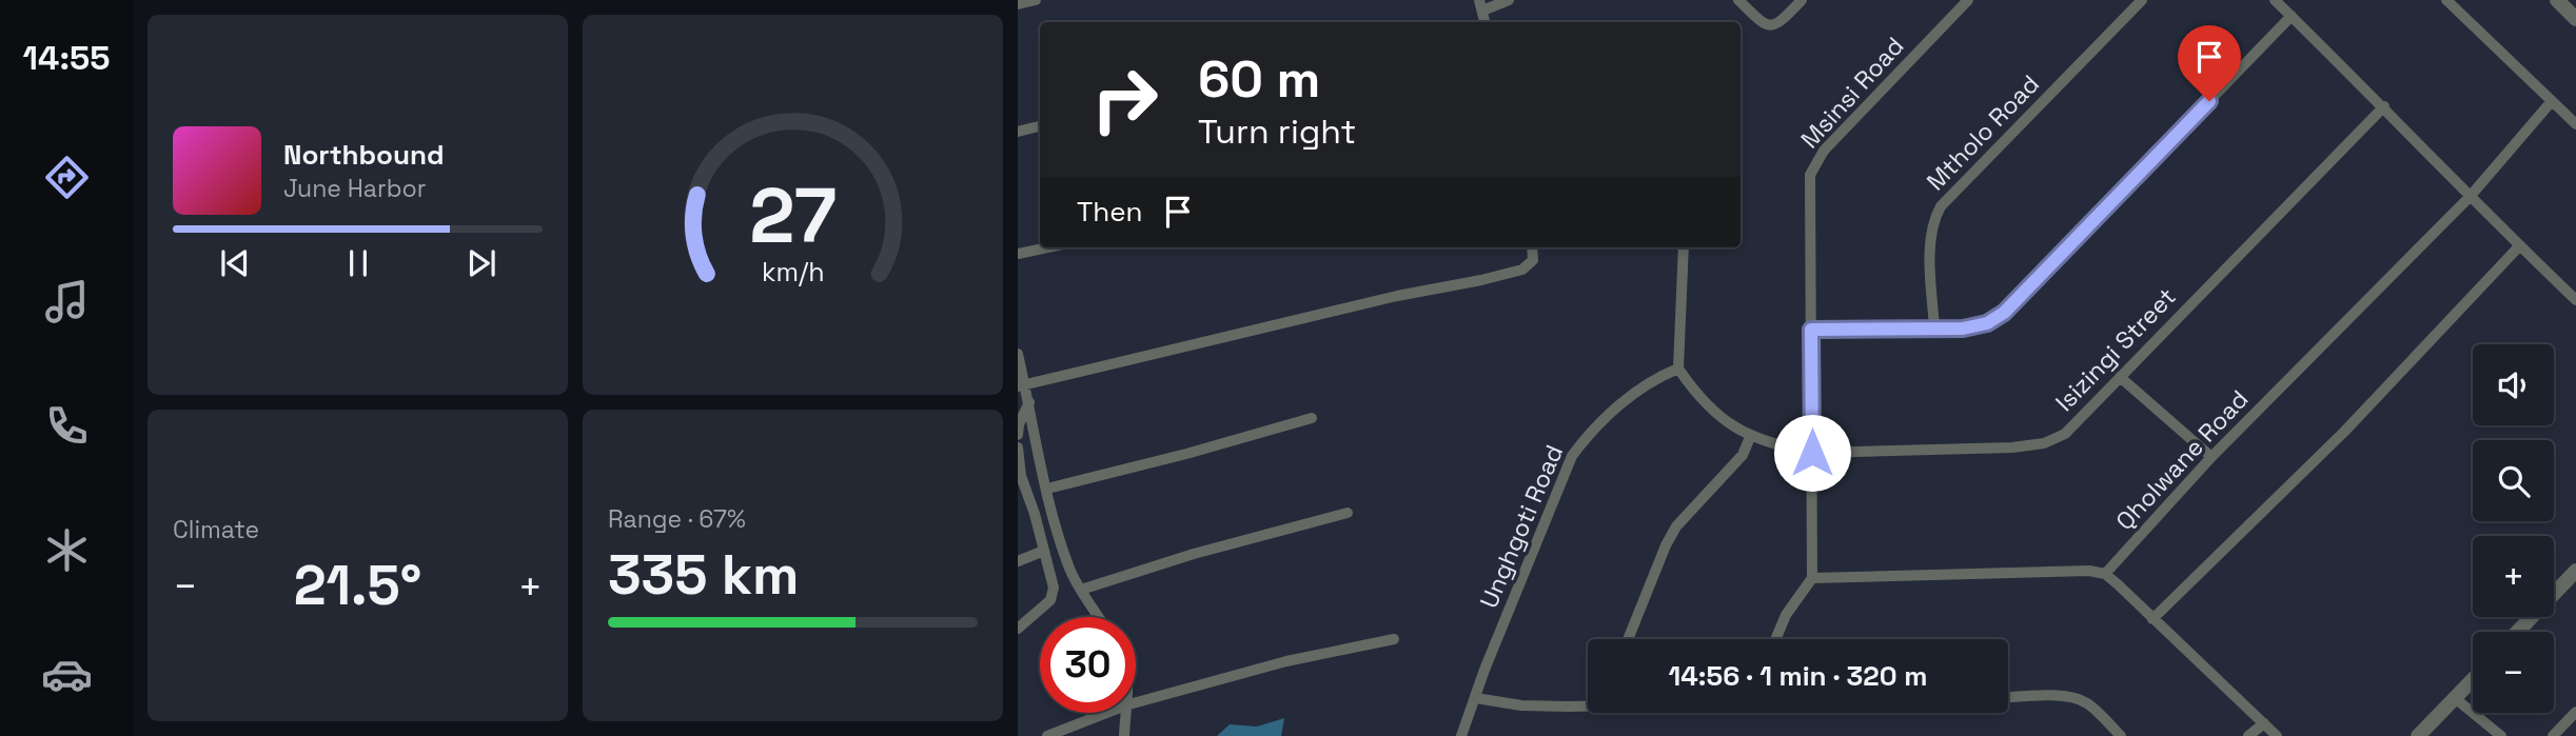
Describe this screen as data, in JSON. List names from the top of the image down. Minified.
{"streets":{"street":["Msinsi Road","Mtholo Road","Isizingi Street","Qholwane Road","Unghgoti Road"]},"crossings":[["Msinsi Road","Isizingi Street"],["Isizingi Street","Unghgoti Road"]],"page":{"tabs":"14:55","turn":["60 m","Turn right"],"song":["Northbound","June Harbor"],"then":"Then","map_buttons":["+","−"],"tile":["Climate",["Range · 67%","335 km"]],"heat":["−","21.5°","+"],"limit":"30","trip":"14:56 · 1 min · 320 m","gauge":["27","km/h"]}}
